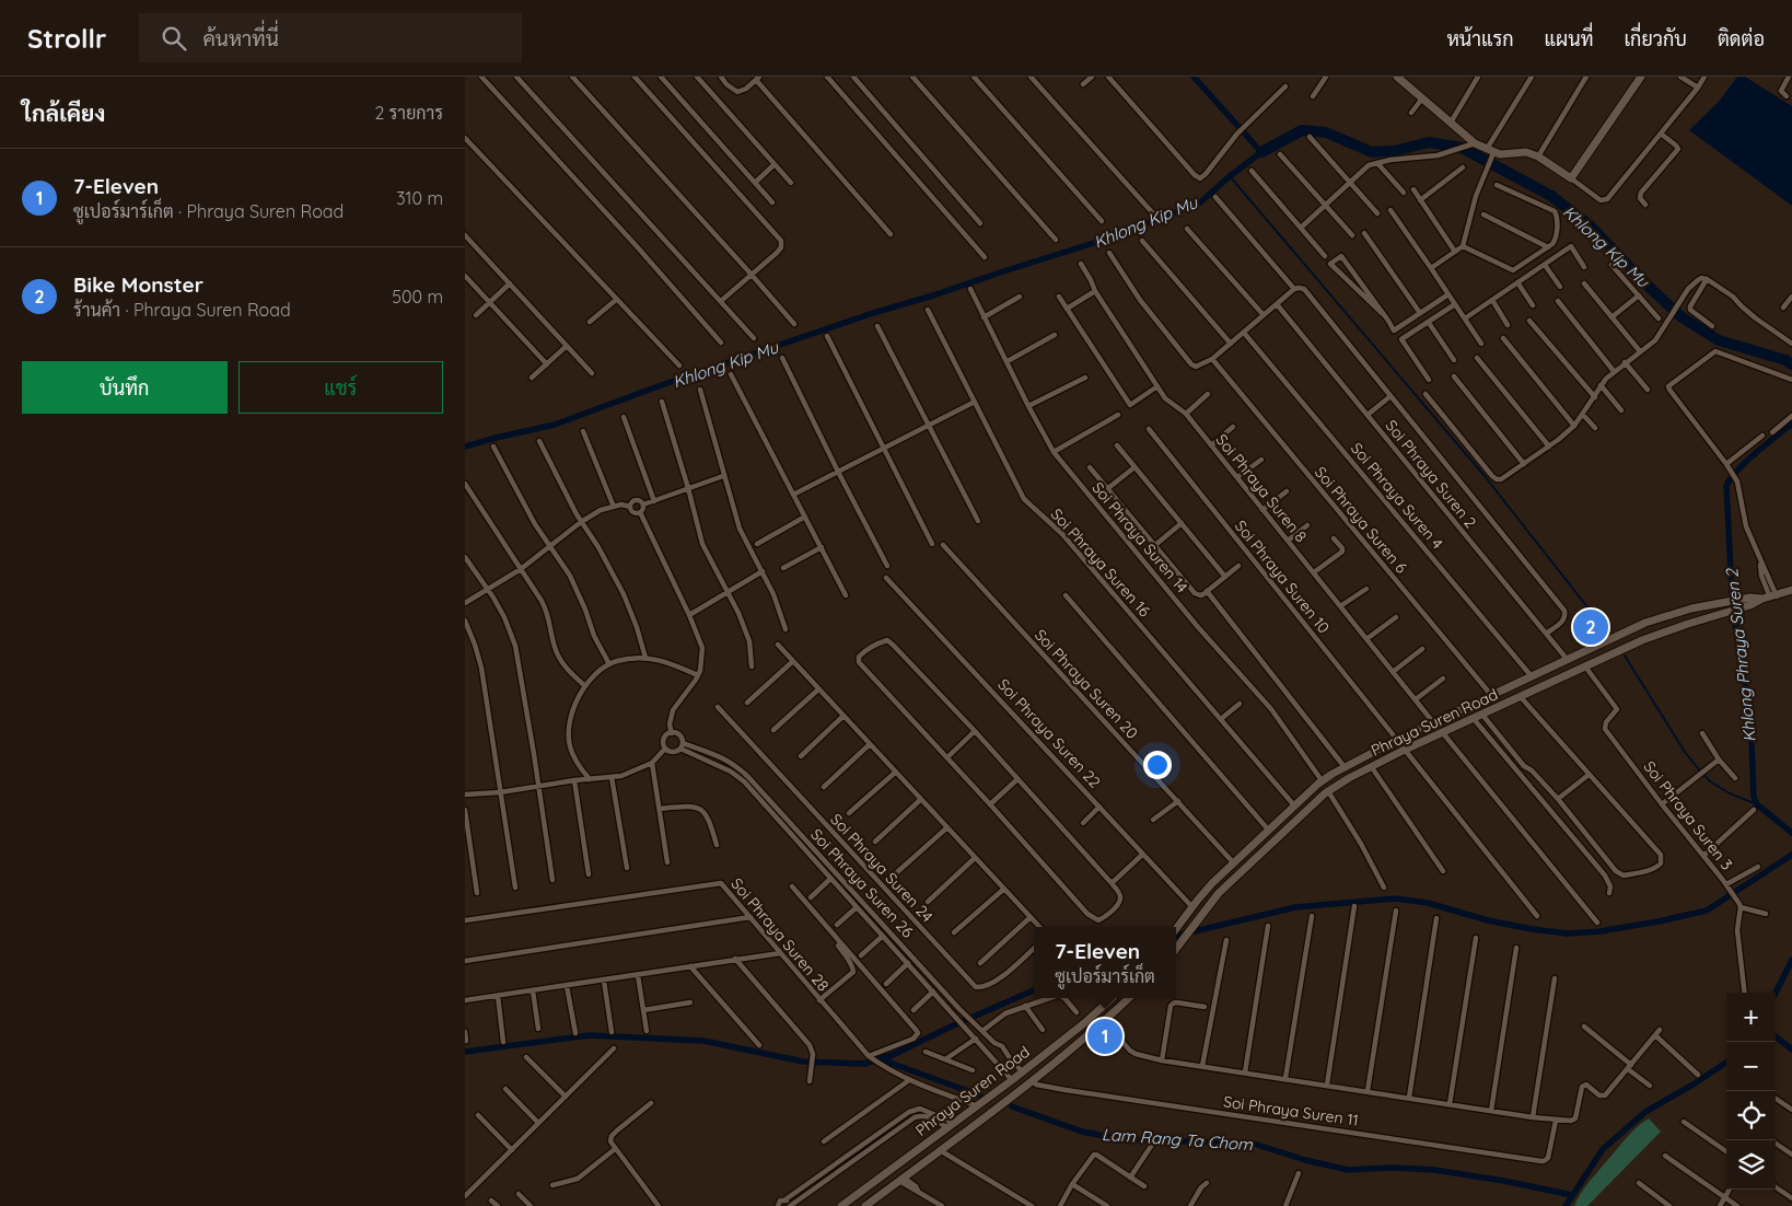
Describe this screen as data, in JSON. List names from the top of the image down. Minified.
{"streets":{"street":["Soi Phraya Suren 2","Soi Phraya Suren 8","Soi Phraya Suren 4","Soi Phraya Suren 6","Soi Phraya Suren 14","Soi Phraya Suren 16","Soi Phraya Suren 10","Soi Phraya Suren 20","Phraya Suren Road","Soi Phraya Suren 22","Soi Phraya Suren 3","Soi Phraya Suren 24","Soi Phraya Suren 26","Soi Phraya Suren 28","Soi Phraya Suren 11"]},"crossings":[["Soi Phraya Suren 2","Phraya Suren Road"],["Soi Phraya Suren 8","Phraya Suren Road"],["Soi Phraya Suren 4","Phraya Suren Road"],["Soi Phraya Suren 6","Phraya Suren Road"],["Soi Phraya Suren 14","Phraya Suren Road"],["Soi Phraya Suren 16","Phraya Suren Road"],["Soi Phraya Suren 10","Phraya Suren Road"],["Soi Phraya Suren 20","Phraya Suren Road"],["Phraya Suren Road","Soi Phraya Suren 22"],["Phraya Suren Road","Soi Phraya Suren 3"],["Phraya Suren Road","Soi Phraya Suren 26"],["Phraya Suren Road","Soi Phraya Suren 28"],["Phraya Suren Road","Soi Phraya Suren 11"]],"water":["Khlong Kip Mu","Khlong Phraya Suren 2","Lam Rang Ta Chom"],"page":{"header":"Strollr","search":"ค้นหาที่นี่","nav":["หน้าแรก","แผนที่","เกี่ยวกับ","ติดต่อ"],"heading":["ใกล้เคียง","2 รายการ"],"list":[{"mark":"1","name":"7-Eleven","note":"ซูเปอร์มาร์เก็ต · Phraya Suren Road","value":"310 m"},{"mark":"2","name":"Bike Monster","note":"ร้านค้า · Phraya Suren Road","value":"500 m"}],"buttons":["บันทึก","แชร์"],"pins":["2","1"],"popup":["7-Eleven","ซูเปอร์มาร์เก็ต"],"map_buttons":["+","−"]}}
